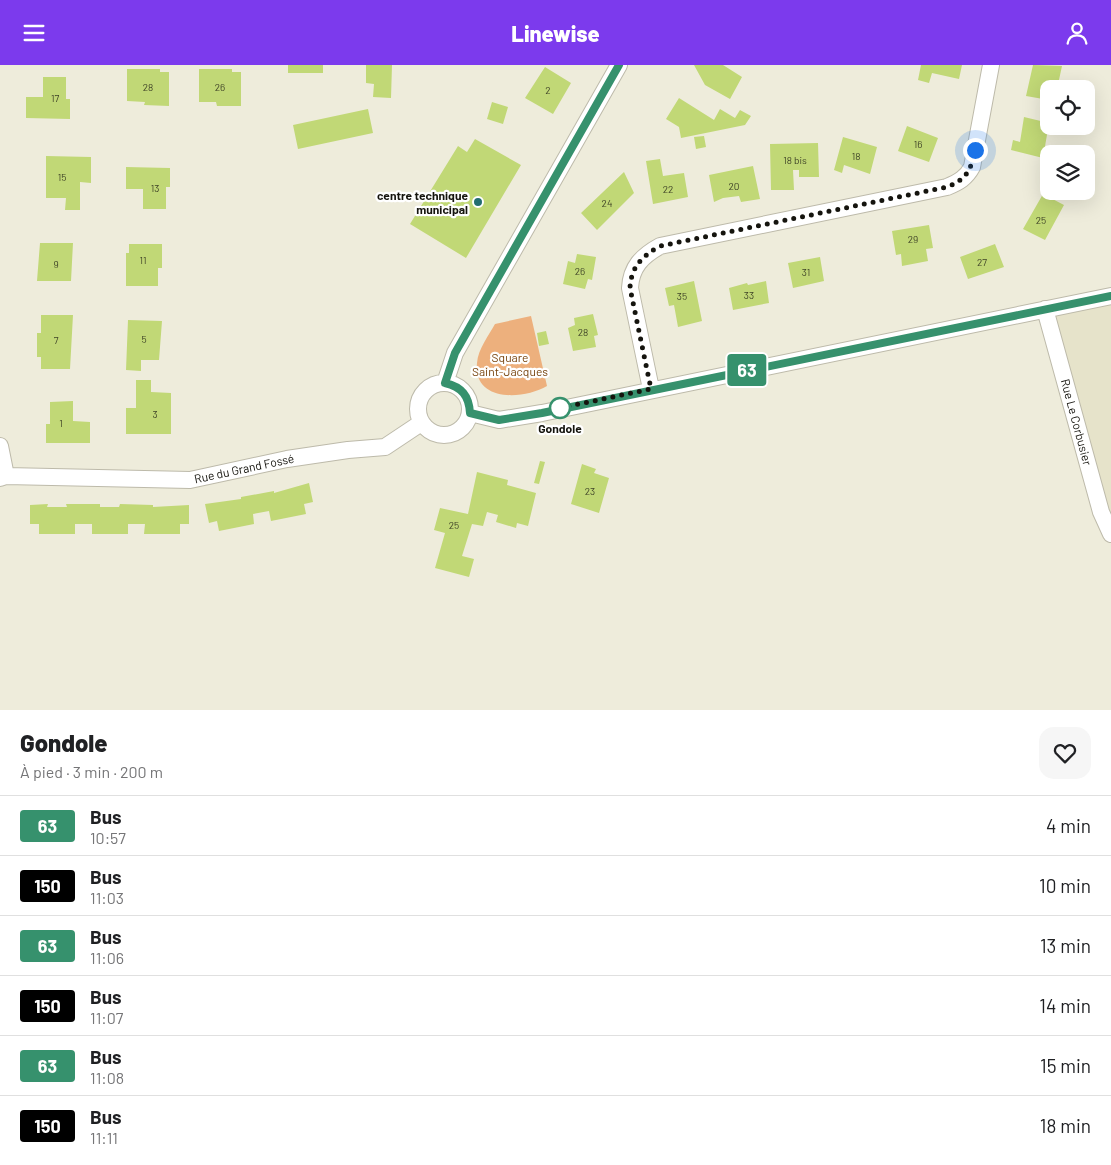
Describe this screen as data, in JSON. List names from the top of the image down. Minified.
{"streets":{"street":["Rue Le Corbusier","Rue du Grand Fossé"]},"parks":["Square Saint-Jacques"],"places":["centre technique municipal","Gondole"],"lines":["bus line 63"],"house_numbers":["28","26","2","17","16","18","18 bis","15","20","13","22","24","25","29","11","27","9","26","31","33","35","28","5","7","3","1","23","25"],"page":{"header":"Linewise","on_map":"63","heading":["Gondole","À pied · 3 min · 200 m"],"list":[{"mark":"63","name":"Bus","note":"10:57","value":"4 min"},{"mark":"150","name":"Bus","note":"11:03","value":"10 min"},{"mark":"63","name":"Bus","note":"11:06","value":"13 min"},{"mark":"150","name":"Bus","note":"11:07","value":"14 min"},{"mark":"63","name":"Bus","note":"11:08","value":"15 min"},{"mark":"150","name":"Bus","note":"11:11","value":"18 min"}]}}
